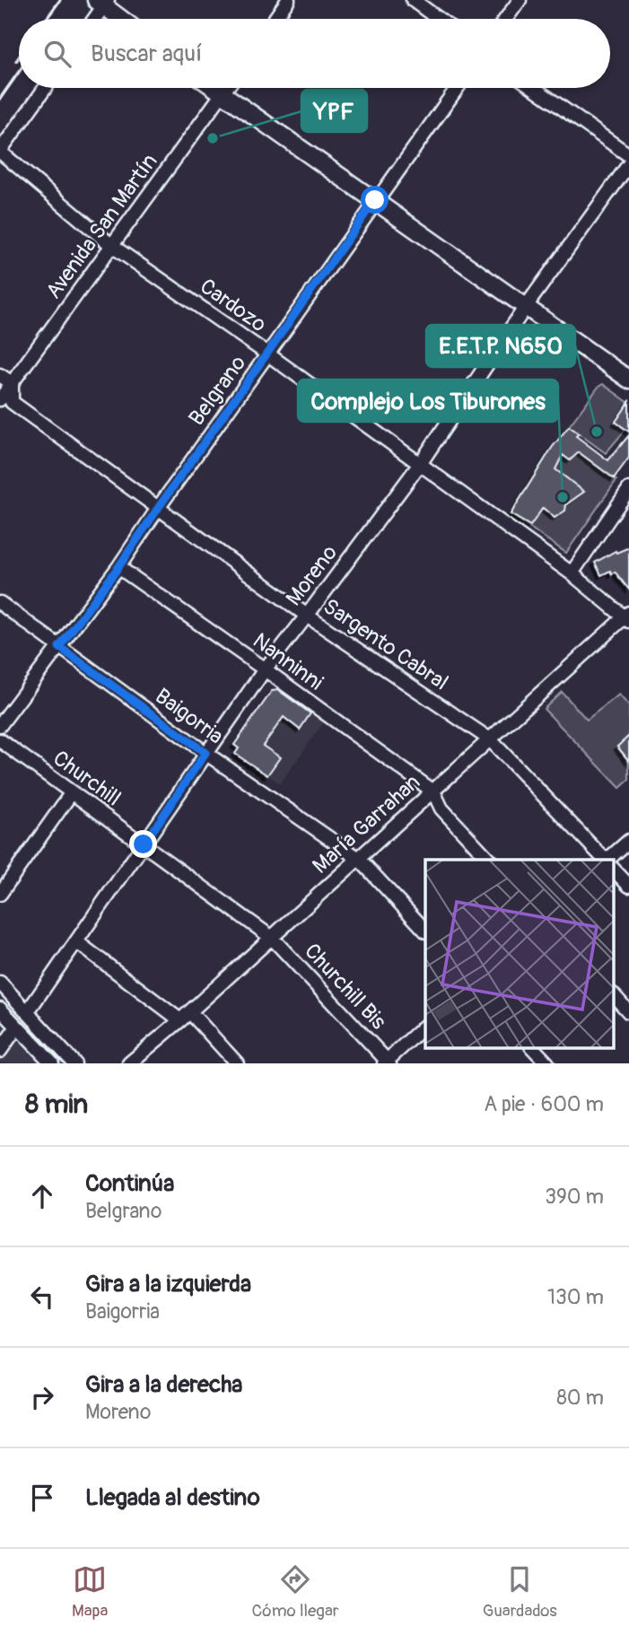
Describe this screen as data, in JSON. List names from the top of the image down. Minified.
{"streets":{"street":["Avenida San Martín","Cardozo","Belgrano","Moreno","Sargento Cabral","Nanninni","Baigorria","Churchill","María Garrahan","Churchill Bis"]},"crossings":[["Avenida San Martín","Cardozo"],["Avenida San Martín","Sargento Cabral"],["Cardozo","Belgrano"],["Cardozo","Moreno"],["Cardozo","María Garrahan"],["Belgrano","Sargento Cabral"],["Belgrano","Nanninni"],["Belgrano","Baigorria"],["Moreno","Sargento Cabral"],["Moreno","Nanninni"],["Moreno","Baigorria"],["Moreno","Churchill"],["Sargento Cabral","María Garrahan"],["Nanninni","María Garrahan"],["Baigorria","María Garrahan"],["Churchill","María Garrahan"],["Churchill","Churchill Bis"],["María Garrahan","Churchill Bis"]],"places":["YPF","E.E.T.P. N650","Complejo Los Tiburones"],"page":{"search":"Buscar aquí","heading":["8 min","A pie · 600 m"],"list":[["Continúa","Belgrano","390 m"],["Gira a la izquierda","Baigorria","130 m"],["Gira a la derecha","Moreno","80 m"],"Llegada al destino"],"nav":["Mapa","Cómo llegar","Guardados"]}}
